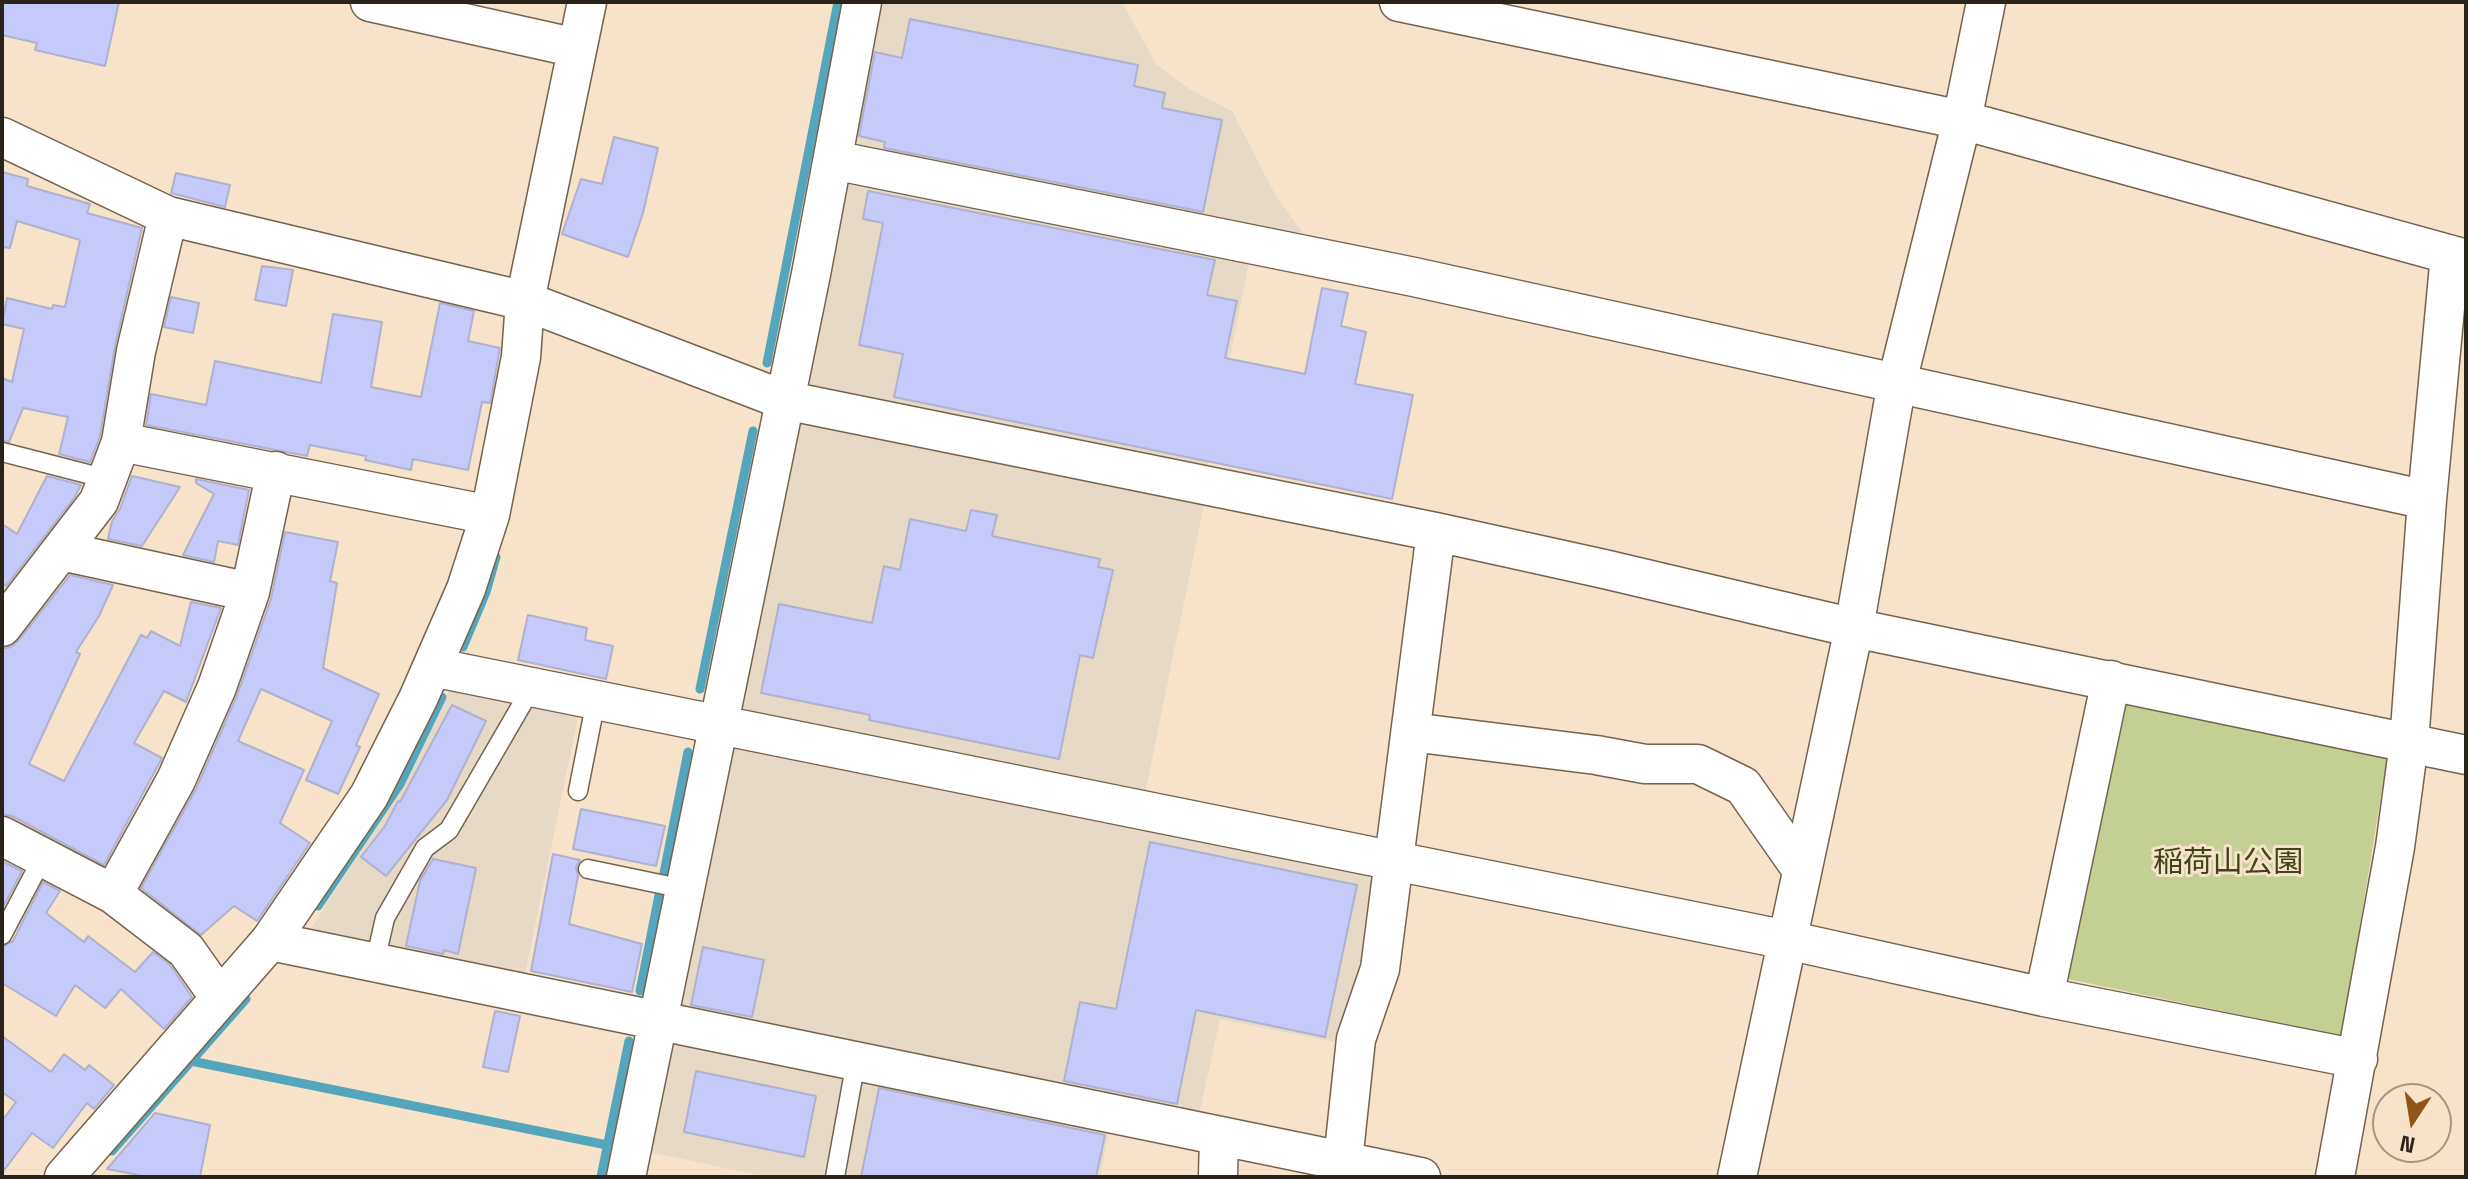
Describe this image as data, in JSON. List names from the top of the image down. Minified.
{"parks":["稲荷山公園"],"north":"bottom"}
